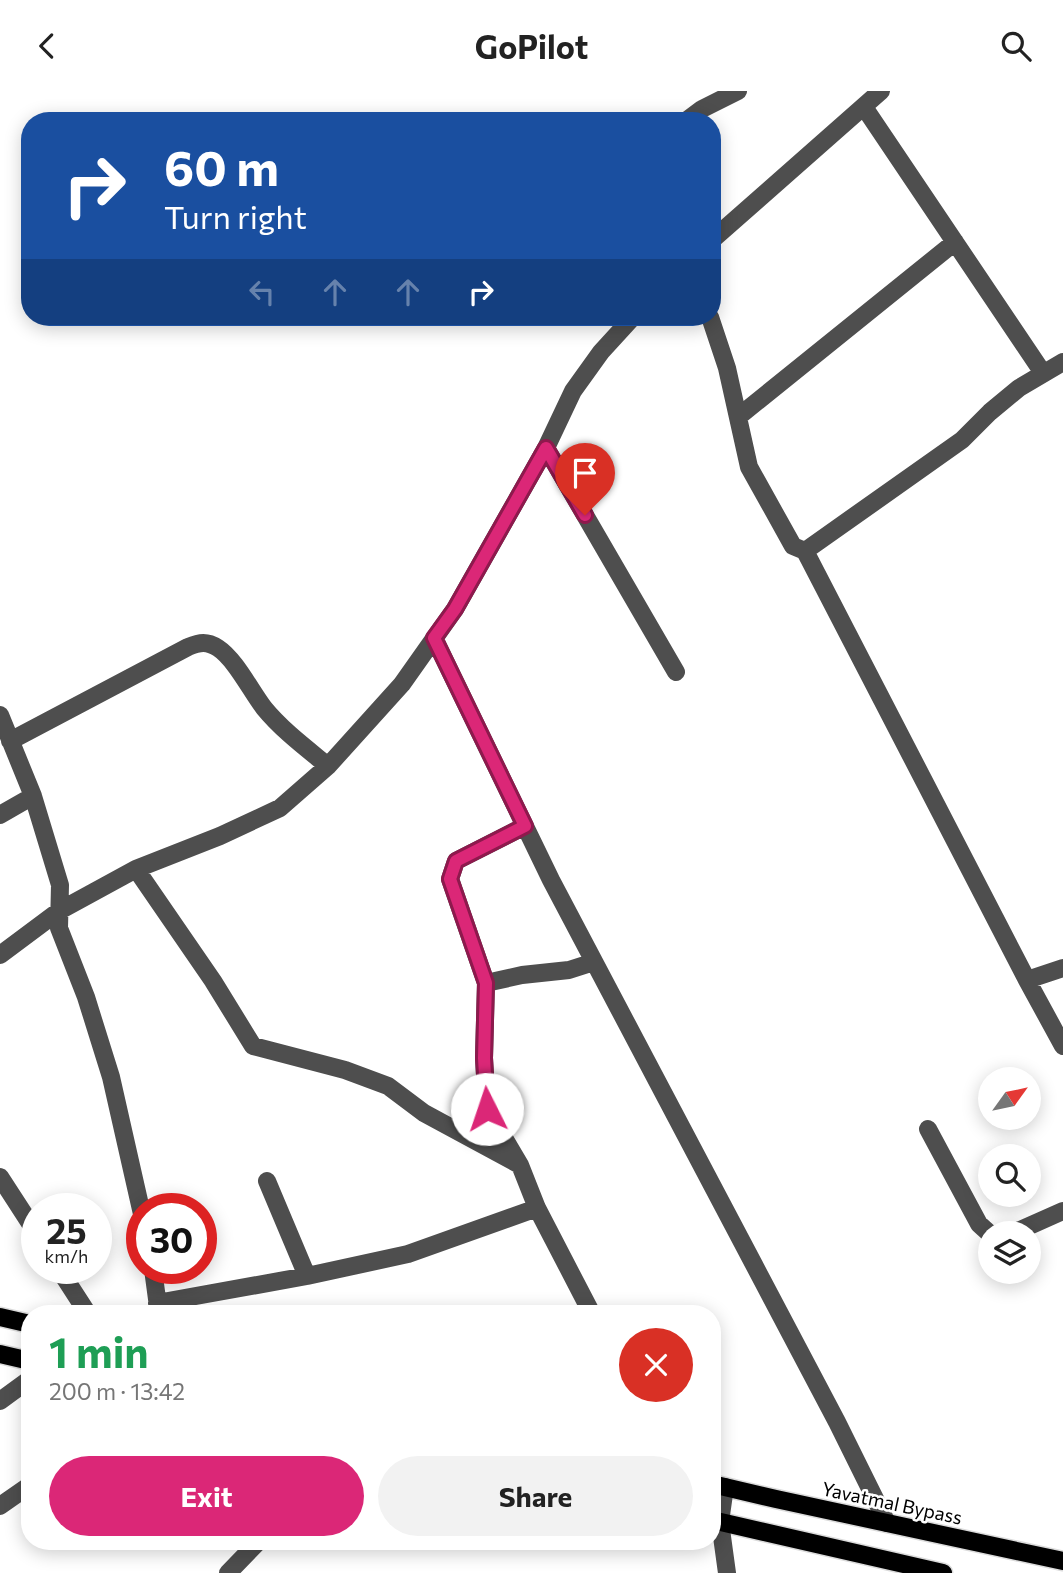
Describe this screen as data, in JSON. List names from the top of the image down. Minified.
{"streets":{"main road":["Yavatmal Bypass"]},"north":"top right","page":{"header":"GoPilot","turn":["60 m","Turn right"],"speed":"25 km/h","limit":"30","heading":["1 min","200 m · 13:42"],"buttons":["Exit","Share"]}}
